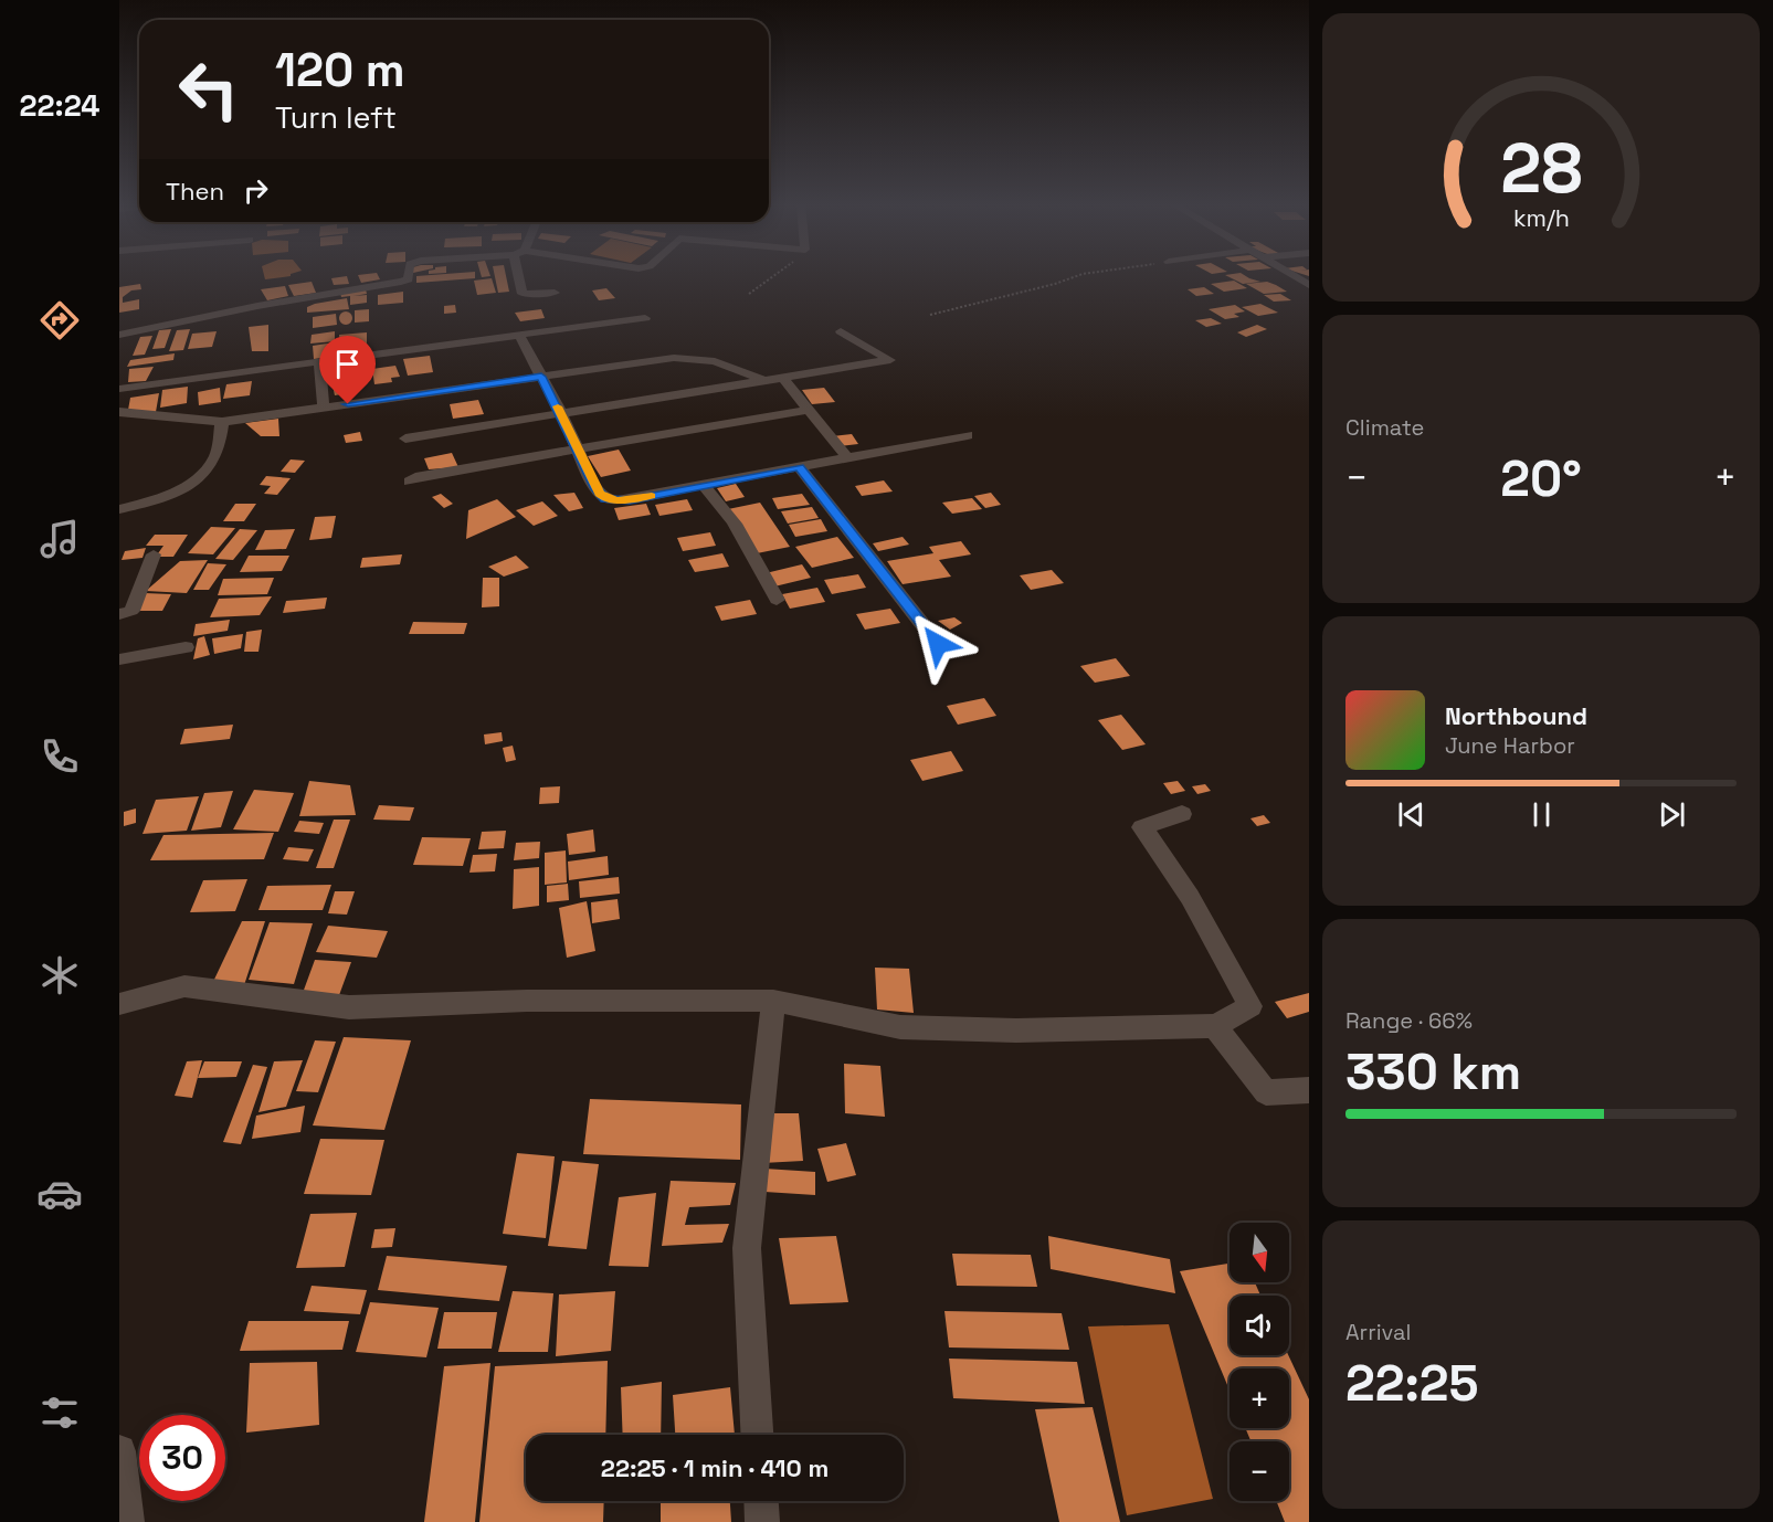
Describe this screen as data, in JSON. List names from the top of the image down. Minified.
{"north":"bottom","page":{"tabs":"22:24","turn":["120 m","Turn left"],"then":"Then","tile":["Climate",["Range · 66%","330 km"],["Arrival","22:25"]],"heat":["−","20°","+"],"song":["Northbound","June Harbor"],"map_buttons":["+","−"],"limit":"30","trip":"22:25 · 1 min · 410 m","gauge":["28","km/h"]}}
